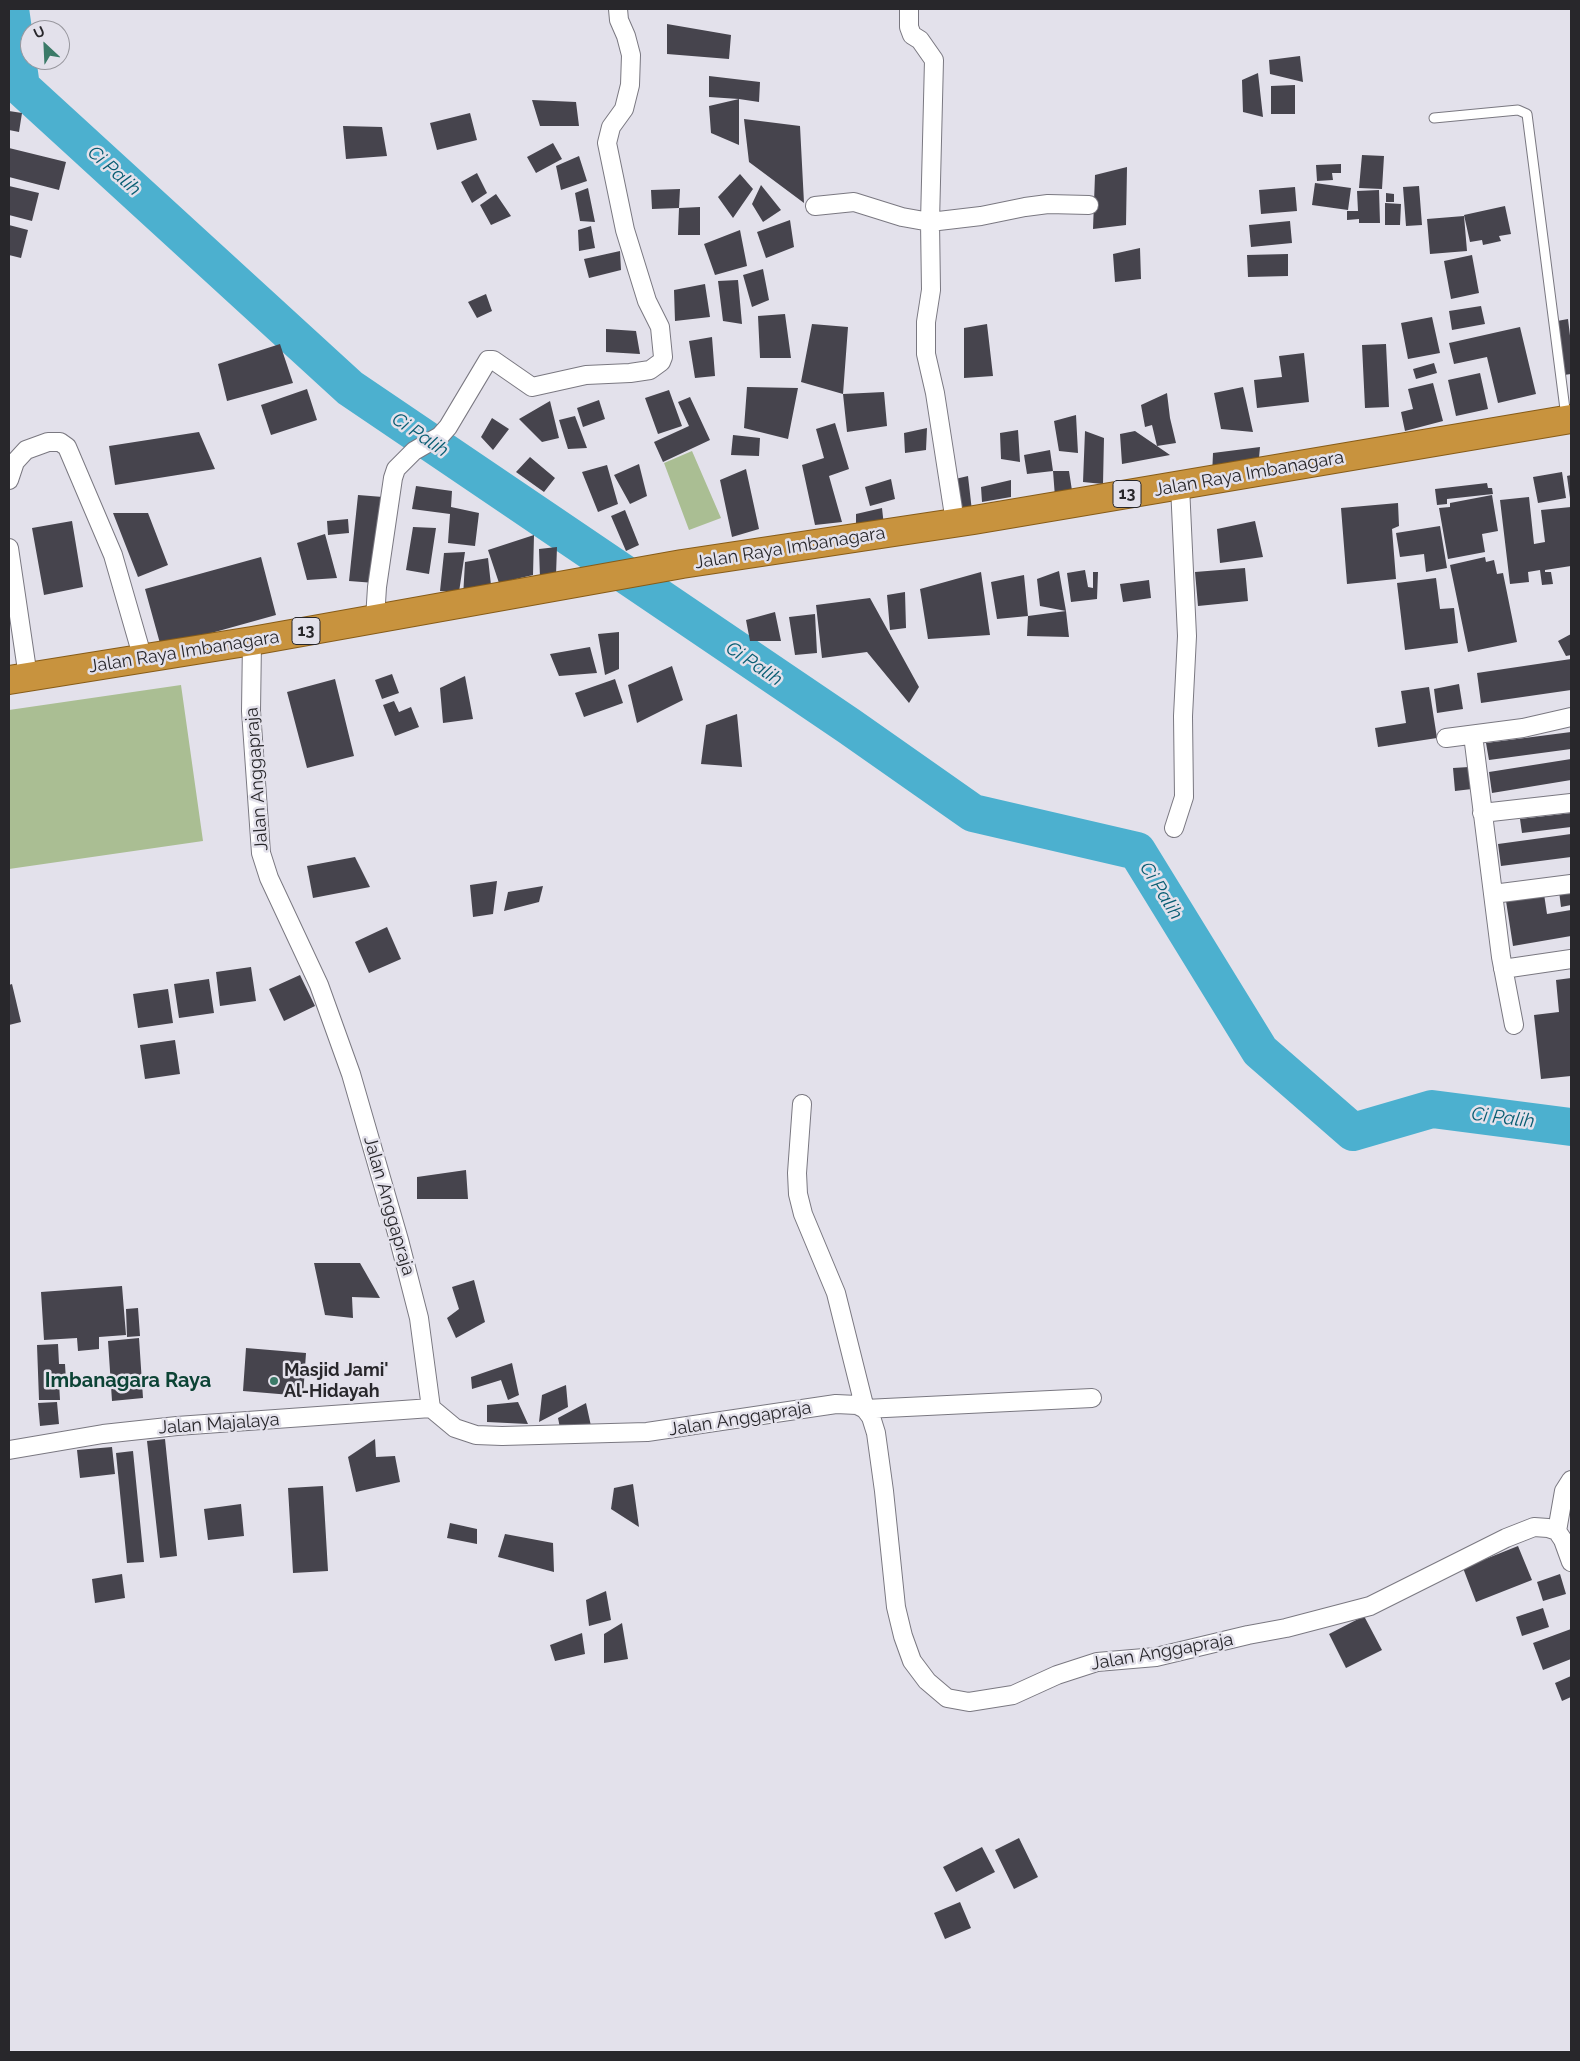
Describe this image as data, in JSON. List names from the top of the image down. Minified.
{"streets":{"highway":["Jalan Raya Imbanagara","13"],"street":["Jalan Anggapraja","Jalan Majalaya"]},"crossings":[["Jalan Raya Imbanagara","Jalan Anggapraja"],["Jalan Anggapraja","Jalan Majalaya"]],"districts":["Imbanagara Raya"],"water":["Ci Palih"],"places":["Masjid Jami' Al-Hidayah"],"north":"top left"}
